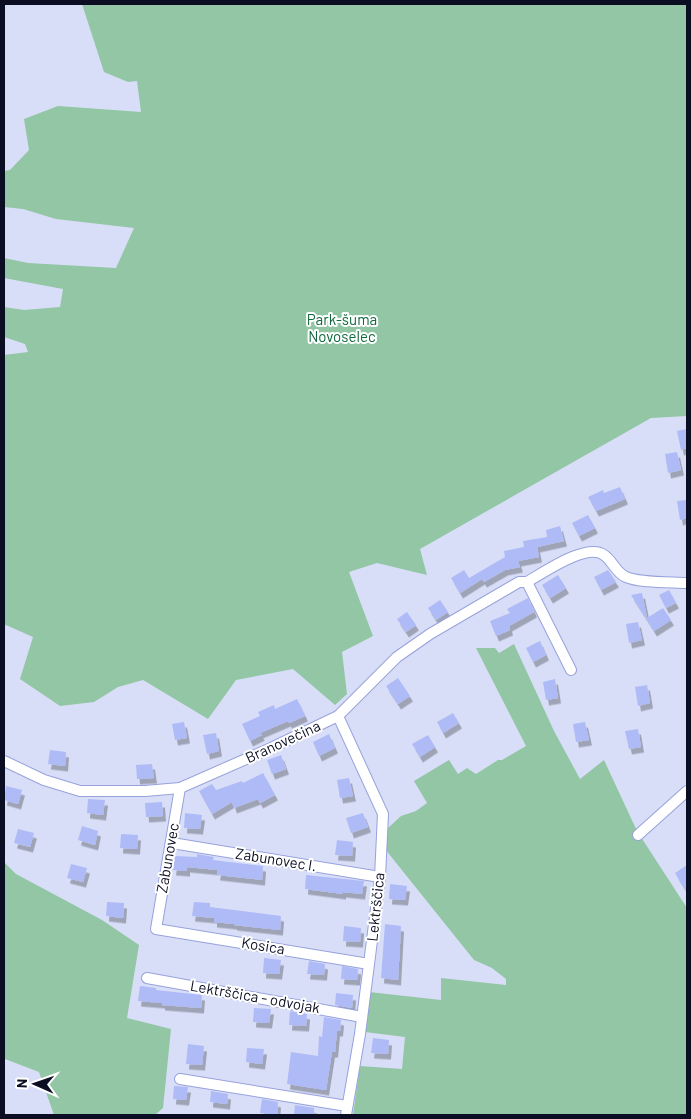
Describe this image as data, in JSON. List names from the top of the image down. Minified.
{"streets":{"street":["Branovečina","Zabunovec","Zabunovec I.","Lektrščica","Kosica","Lektrščica - odvojak"]},"crossings":[["Branovečina","Zabunovec"],["Branovečina","Lektrščica"],["Zabunovec","Zabunovec I."],["Zabunovec","Kosica"],["Zabunovec I.","Lektrščica"],["Lektrščica","Kosica"],["Lektrščica","Lektrščica - odvojak"]],"parks":["Park-šuma Novoselec"],"north":"left"}
